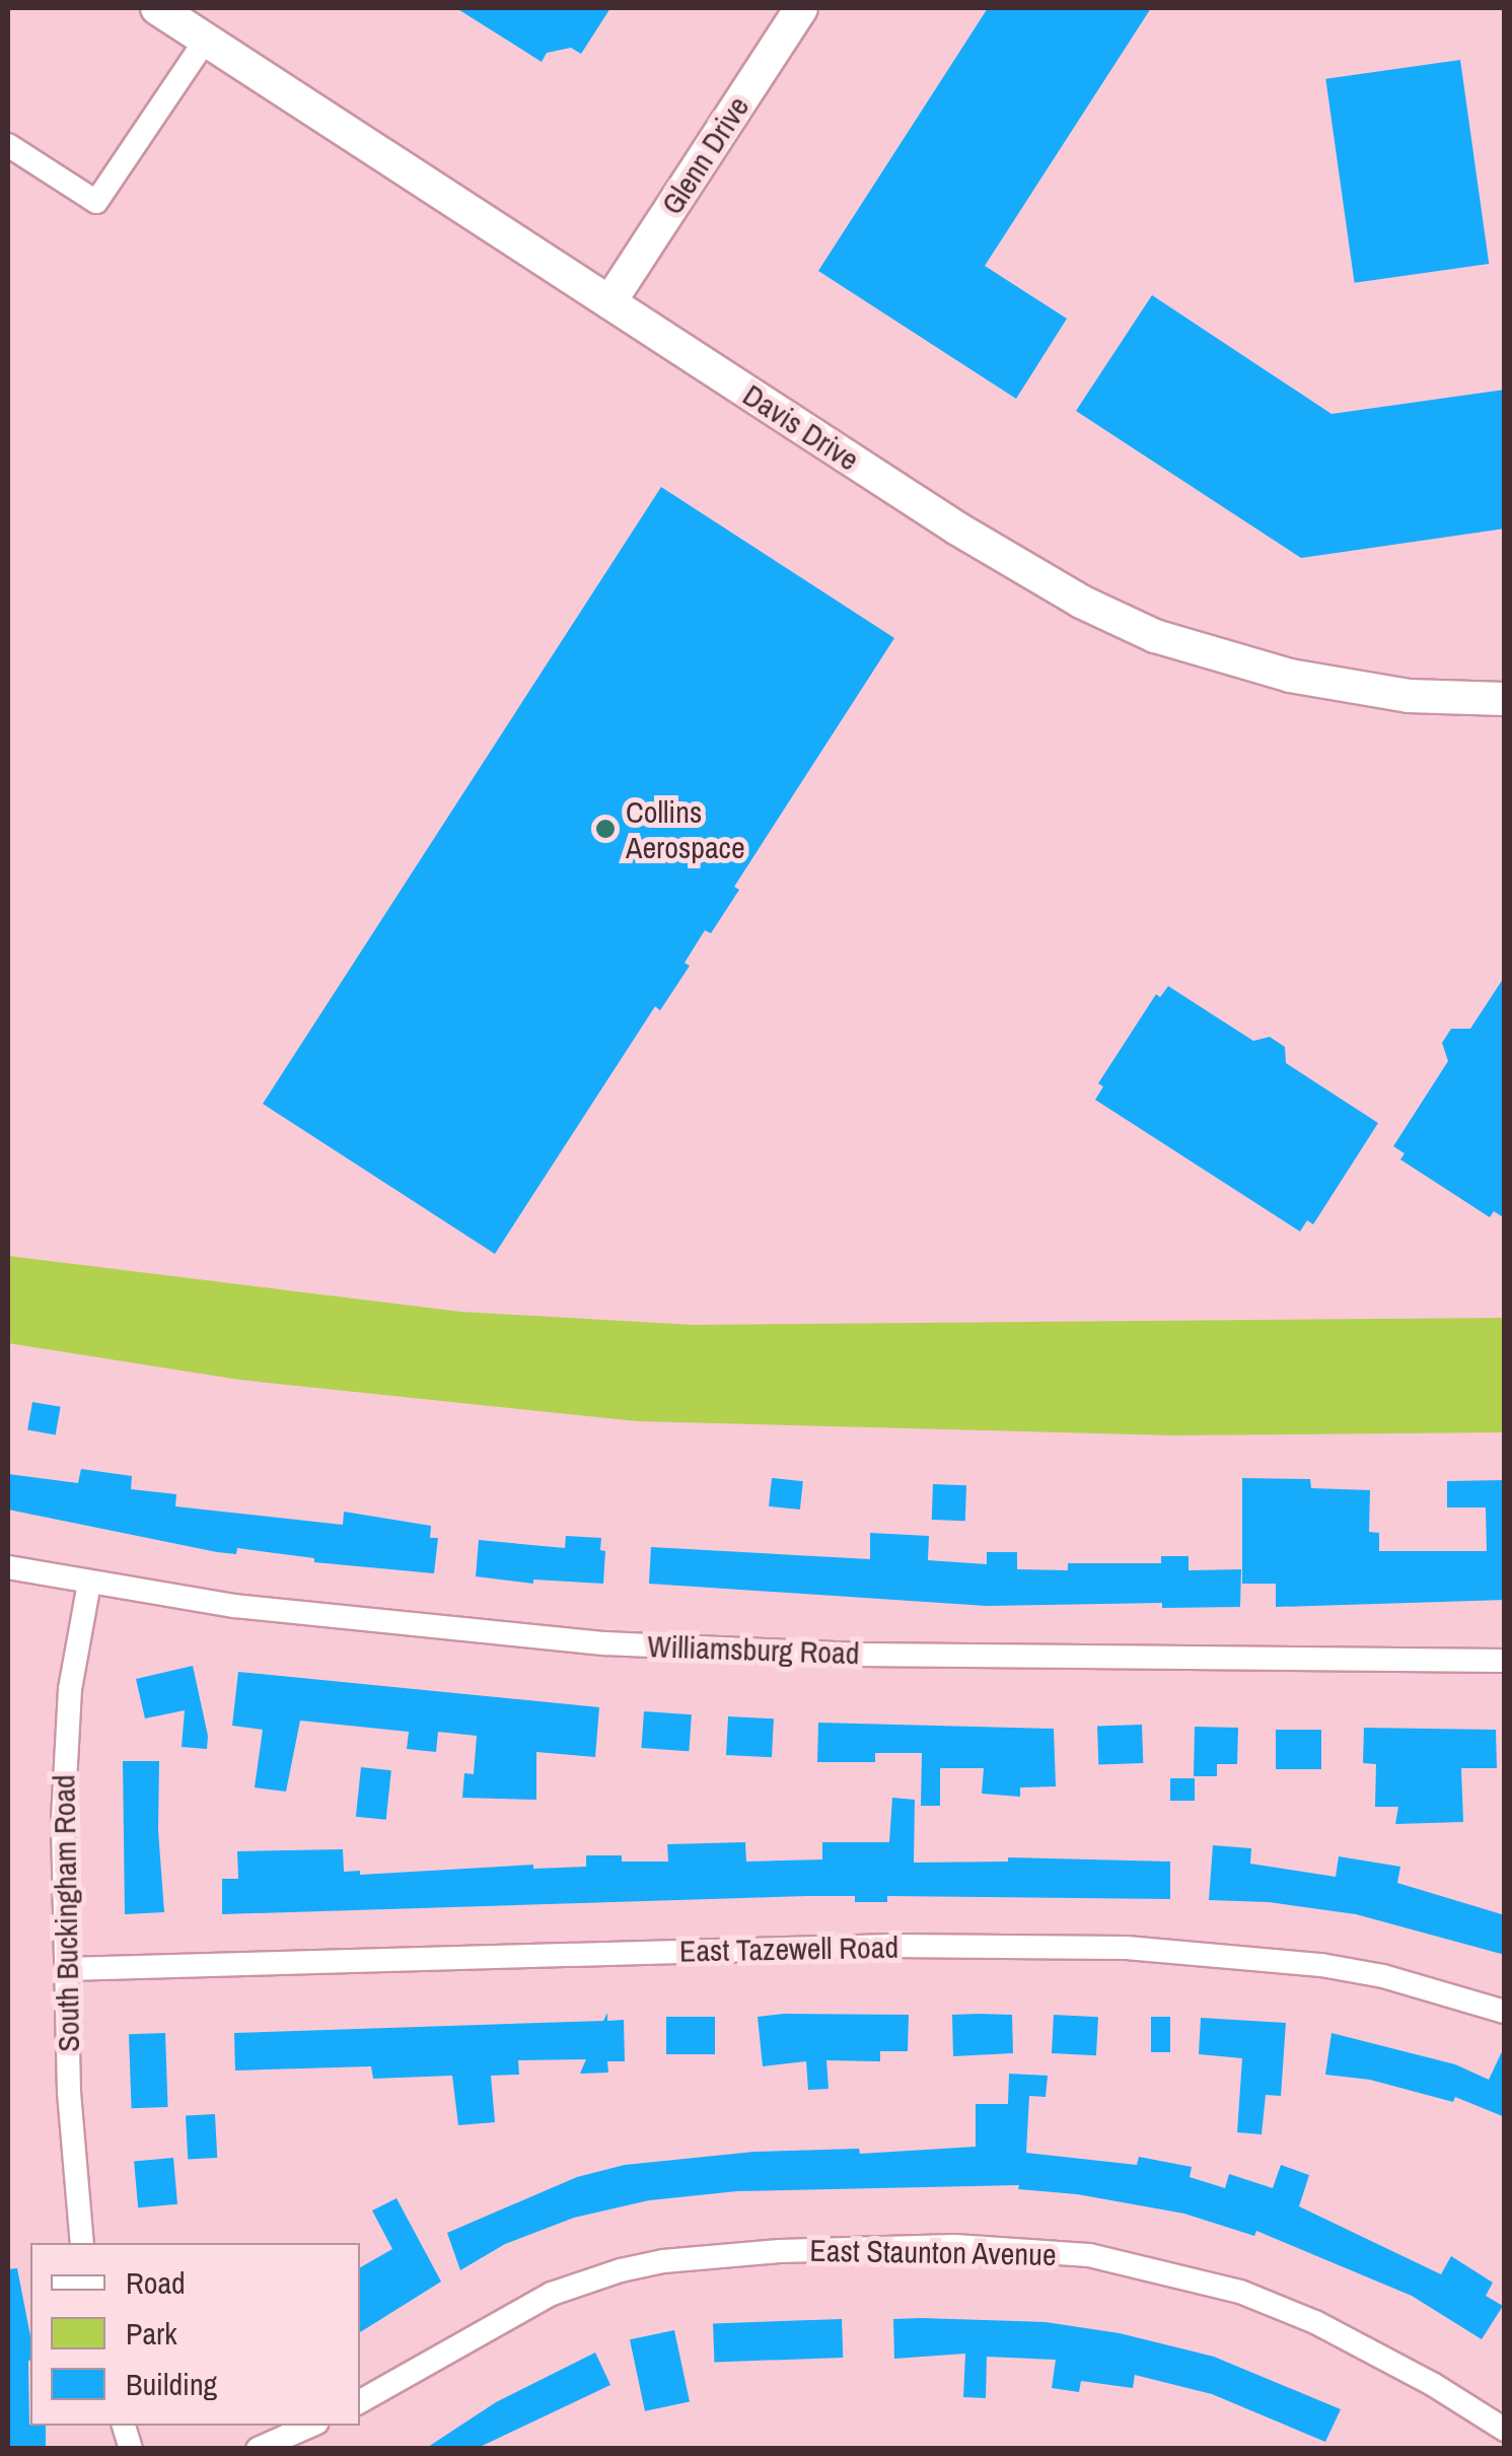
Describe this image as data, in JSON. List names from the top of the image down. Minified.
{"streets":{"street":["Glenn Drive","Davis Drive","Williamsburg Road","South Buckingham Road","East Tazewell Road","East Staunton Avenue"]},"crossings":[["Glenn Drive","Davis Drive"],["Williamsburg Road","South Buckingham Road"],["South Buckingham Road","East Tazewell Road"]],"places":["Collins Aerospace"],"legend":["Road","Park","Building"]}
